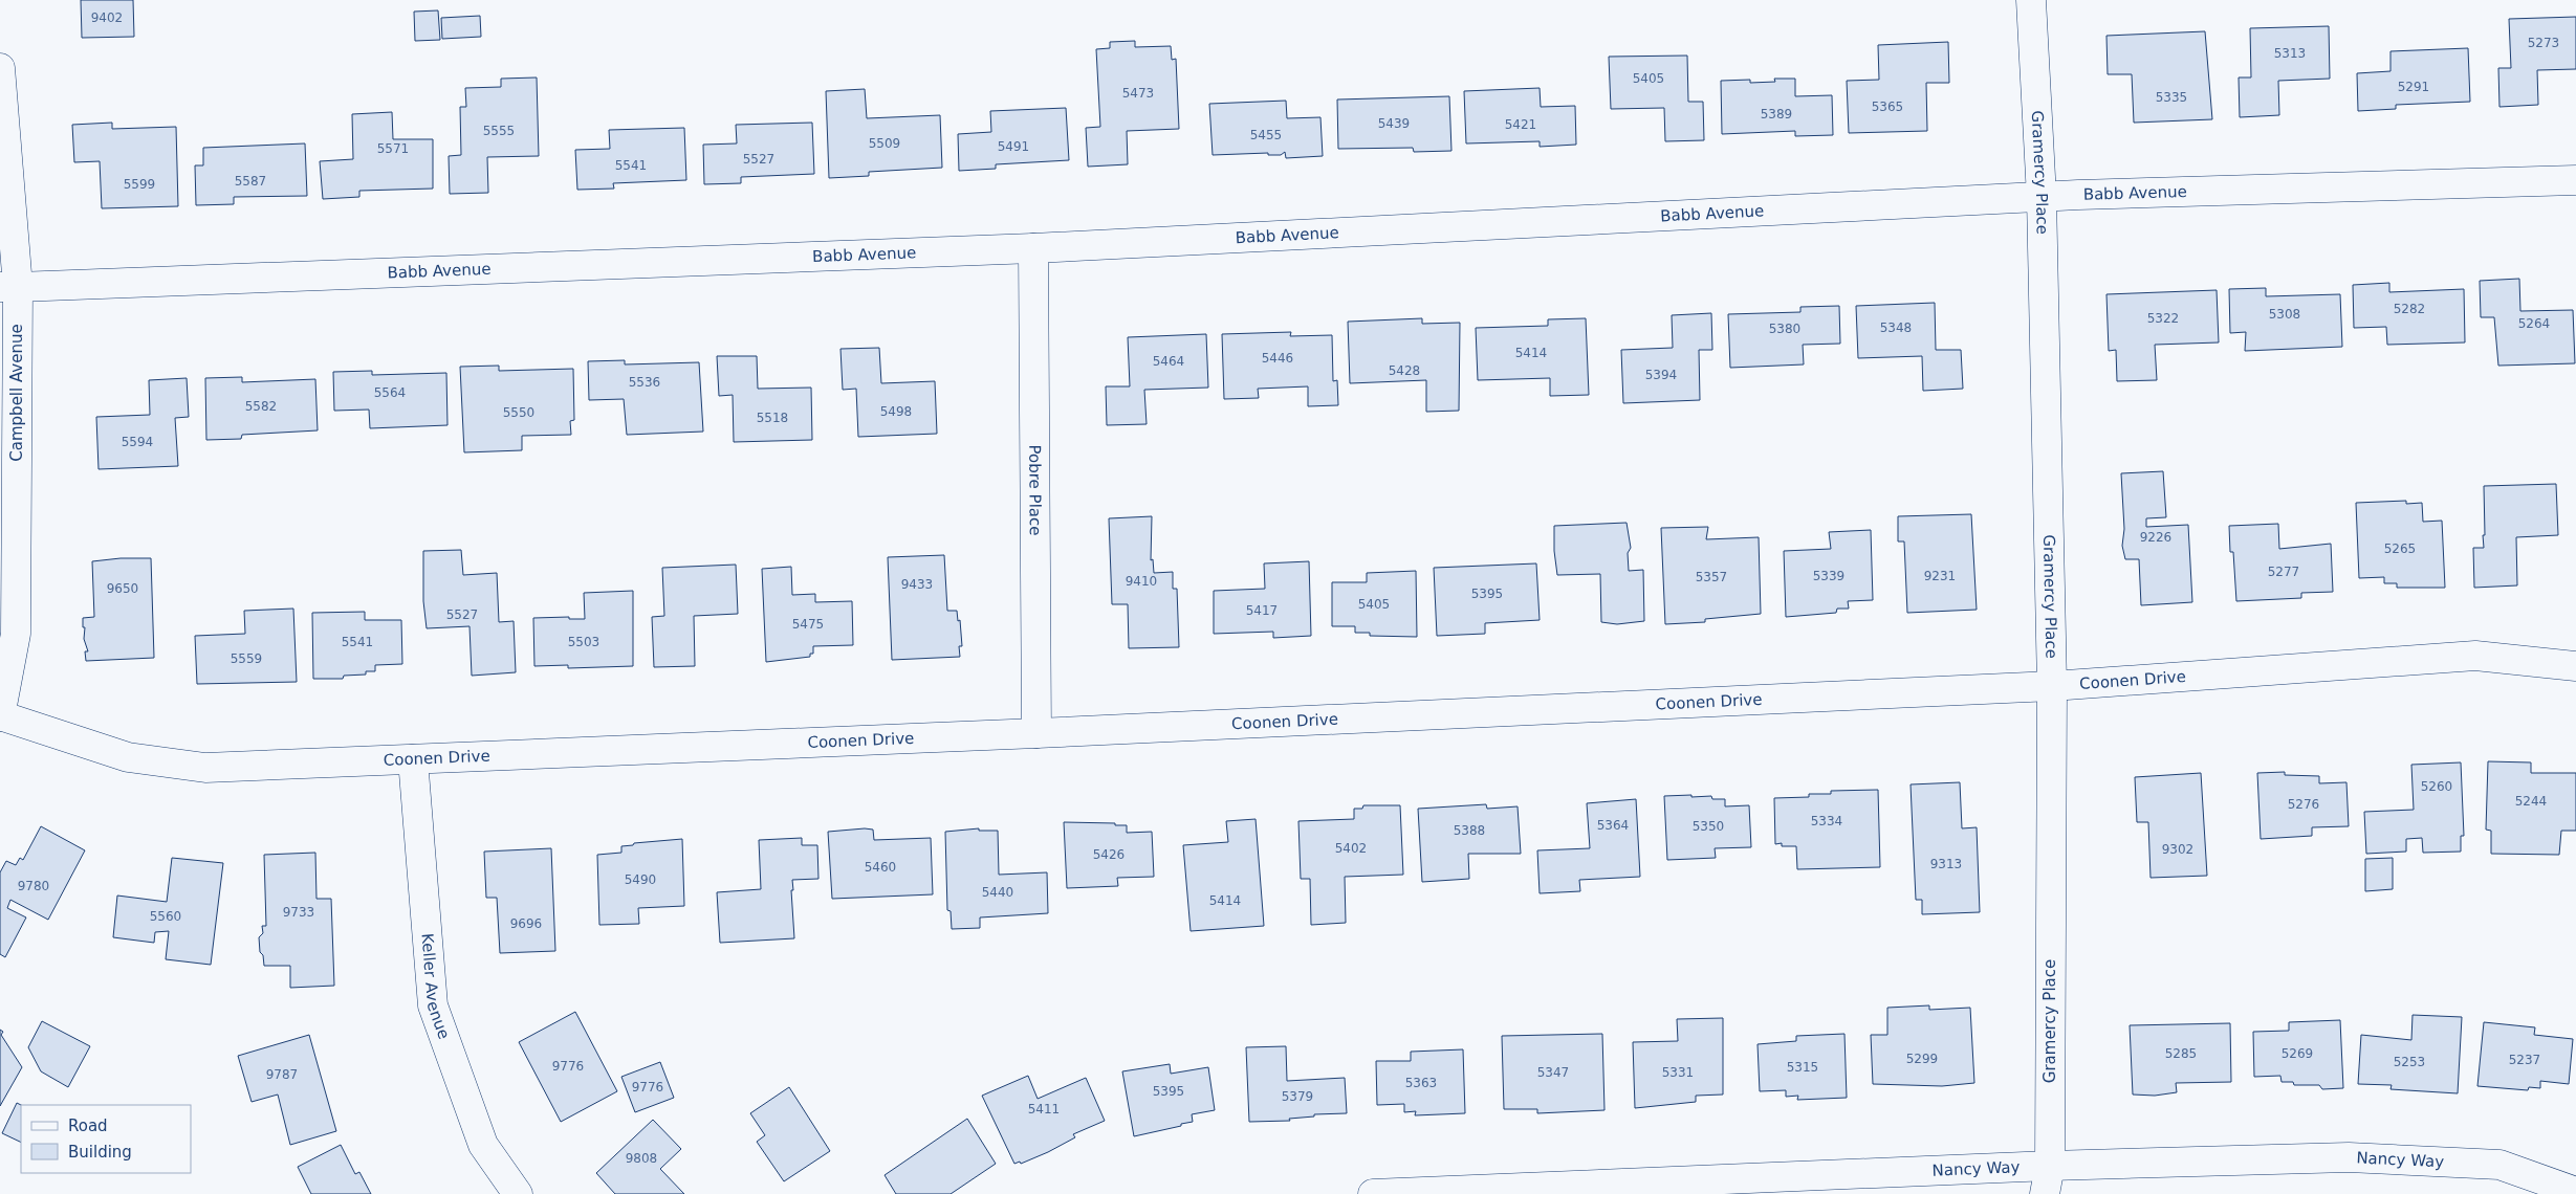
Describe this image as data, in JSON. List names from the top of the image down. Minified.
{"streets":{"street":["Gramercy Place","Babb Avenue","Campbell Avenue","Pobre Place","Coonen Drive","Keller Avenue","Nancy Way"]},"crossings":[["Gramercy Place","Babb Avenue"],["Gramercy Place","Coonen Drive"],["Gramercy Place","Nancy Way"],["Babb Avenue","Campbell Avenue"],["Babb Avenue","Pobre Place"],["Campbell Avenue","Coonen Drive"],["Pobre Place","Coonen Drive"],["Coonen Drive","Keller Avenue"]],"house_numbers":["9402","5273","5313","5405","5291","5473","5335","5365","5389","5439","5421","5555","5455","5509","5491","5571","5527","5541","5587","5599","5282","5308","5322","5264","5348","5380","5414","5446","5464","5428","5394","5536","5564","5582","5498","5550","5518","5594","9226","5265","5277","5339","9231","5357","9410","9433","9650","5395","5405","5417","5527","5475","5541","5503","5559","5260","5244","5276","5334","5364","5350","5388","5402","9302","5426","9313","5460","5490","9780","5440","5414","9733","5560","9696","5285","5269","5299","5237","5253","9776","5315","5347","5331","9787","5363","9776","5395","5379","5411","9808"],"legend":["Road","Building"]}
